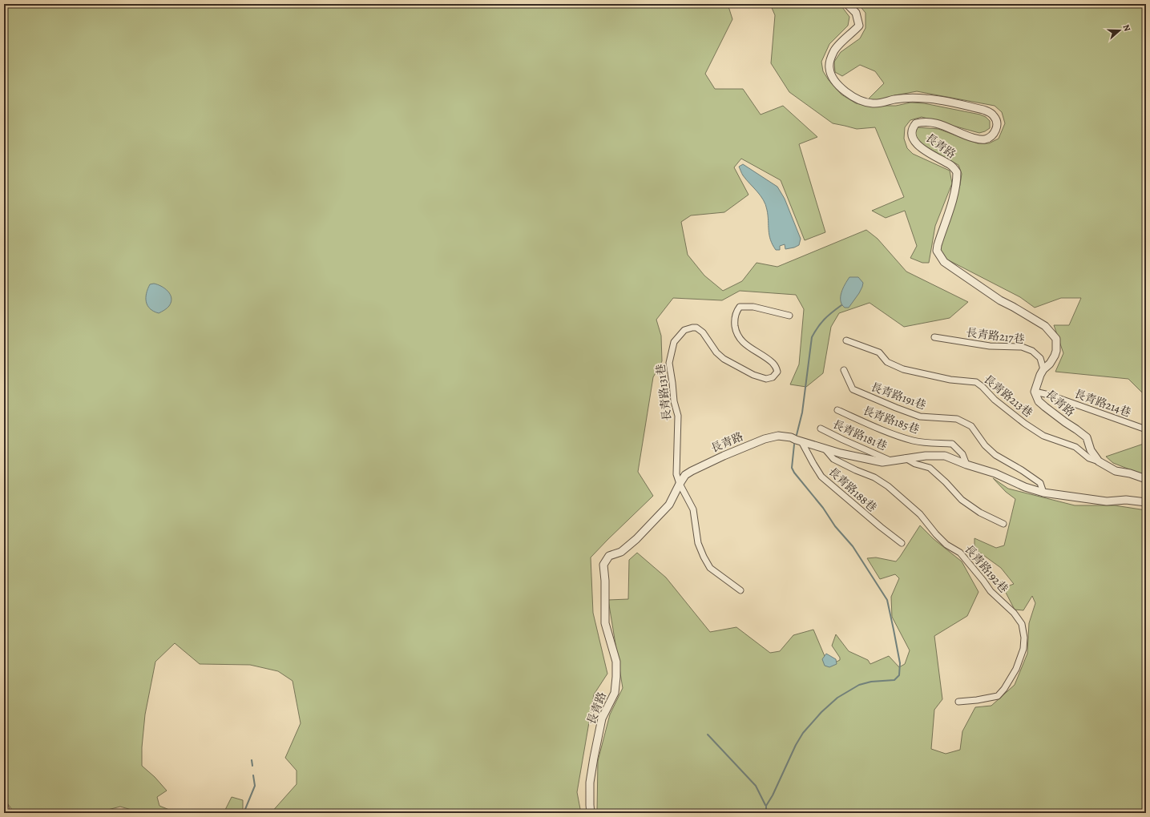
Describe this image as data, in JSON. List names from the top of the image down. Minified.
{"streets":{"street":["長青路","長青路217巷","長青路131巷","長青路191巷","長青路213巷","長青路214巷","長青路185巷","長青路181巷","長青路188巷","長青路192巷"]},"crossings":[["長青路","長青路217巷"],["長青路","長青路131巷"],["長青路","長青路191巷"],["長青路","長青路213巷"],["長青路","長青路214巷"],["長青路","長青路185巷"],["長青路","長青路181巷"],["長青路","長青路188巷"],["長青路","長青路192巷"]],"north":"right"}
